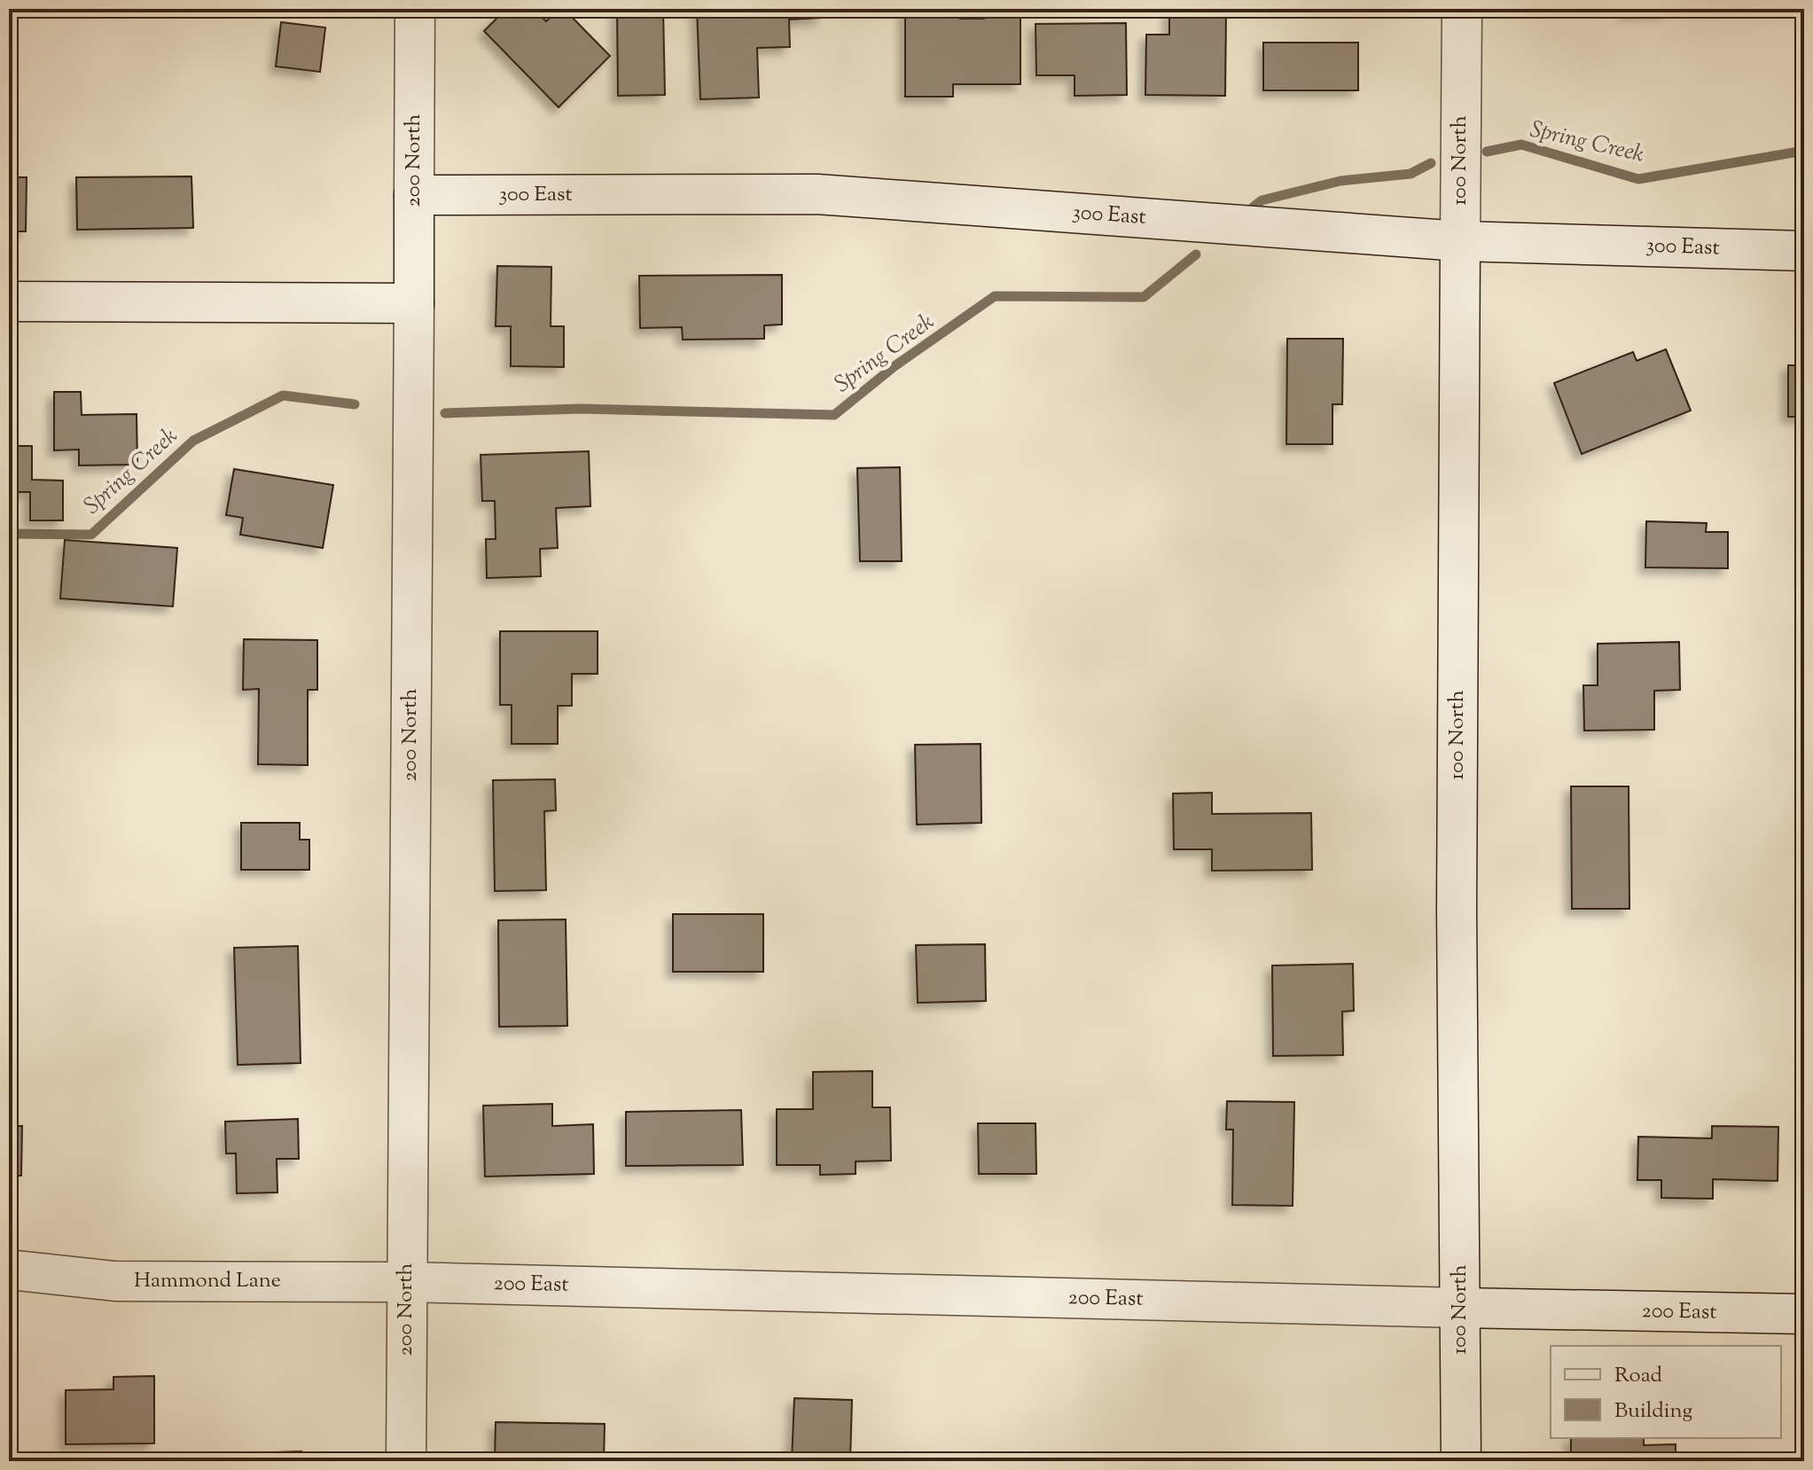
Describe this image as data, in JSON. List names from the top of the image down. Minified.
{"streets":{"street":["200 North","100 North","300 East","Hammond Lane","200 East"]},"crossings":[["200 North","300 East"],["200 North","Hammond Lane"],["200 North","200 East"],["100 North","300 East"],["100 North","200 East"],["Hammond Lane","200 East"]],"water":["Spring Creek"],"legend":["Road","Building"]}
